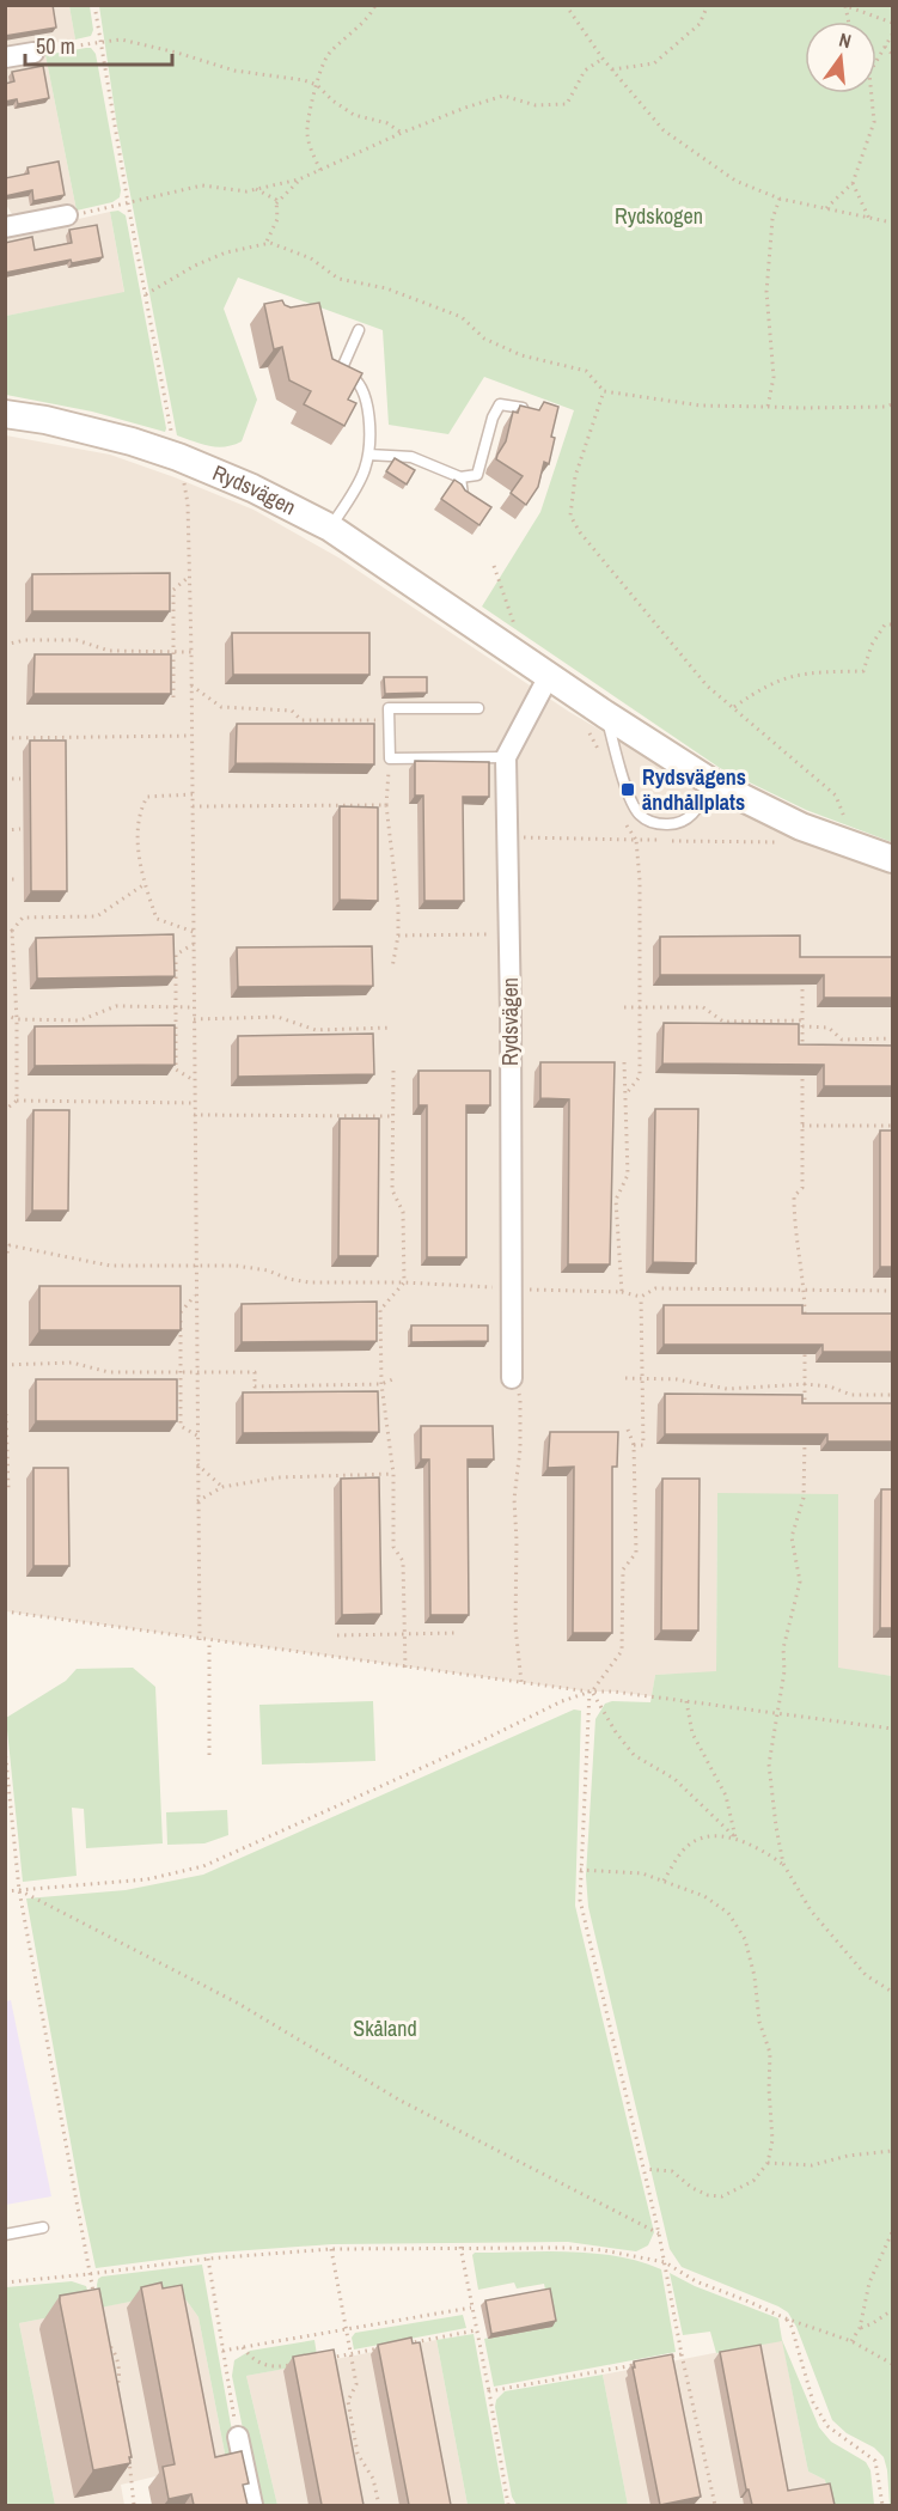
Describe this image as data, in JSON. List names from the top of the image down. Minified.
{"streets":{"street":["Rydsvägen"]},"parks":["Rydskogen","Skåland"],"places":{"transit":["Rydsvägens ändhållplats"]},"scale_bar":"50 m","north":"top"}
